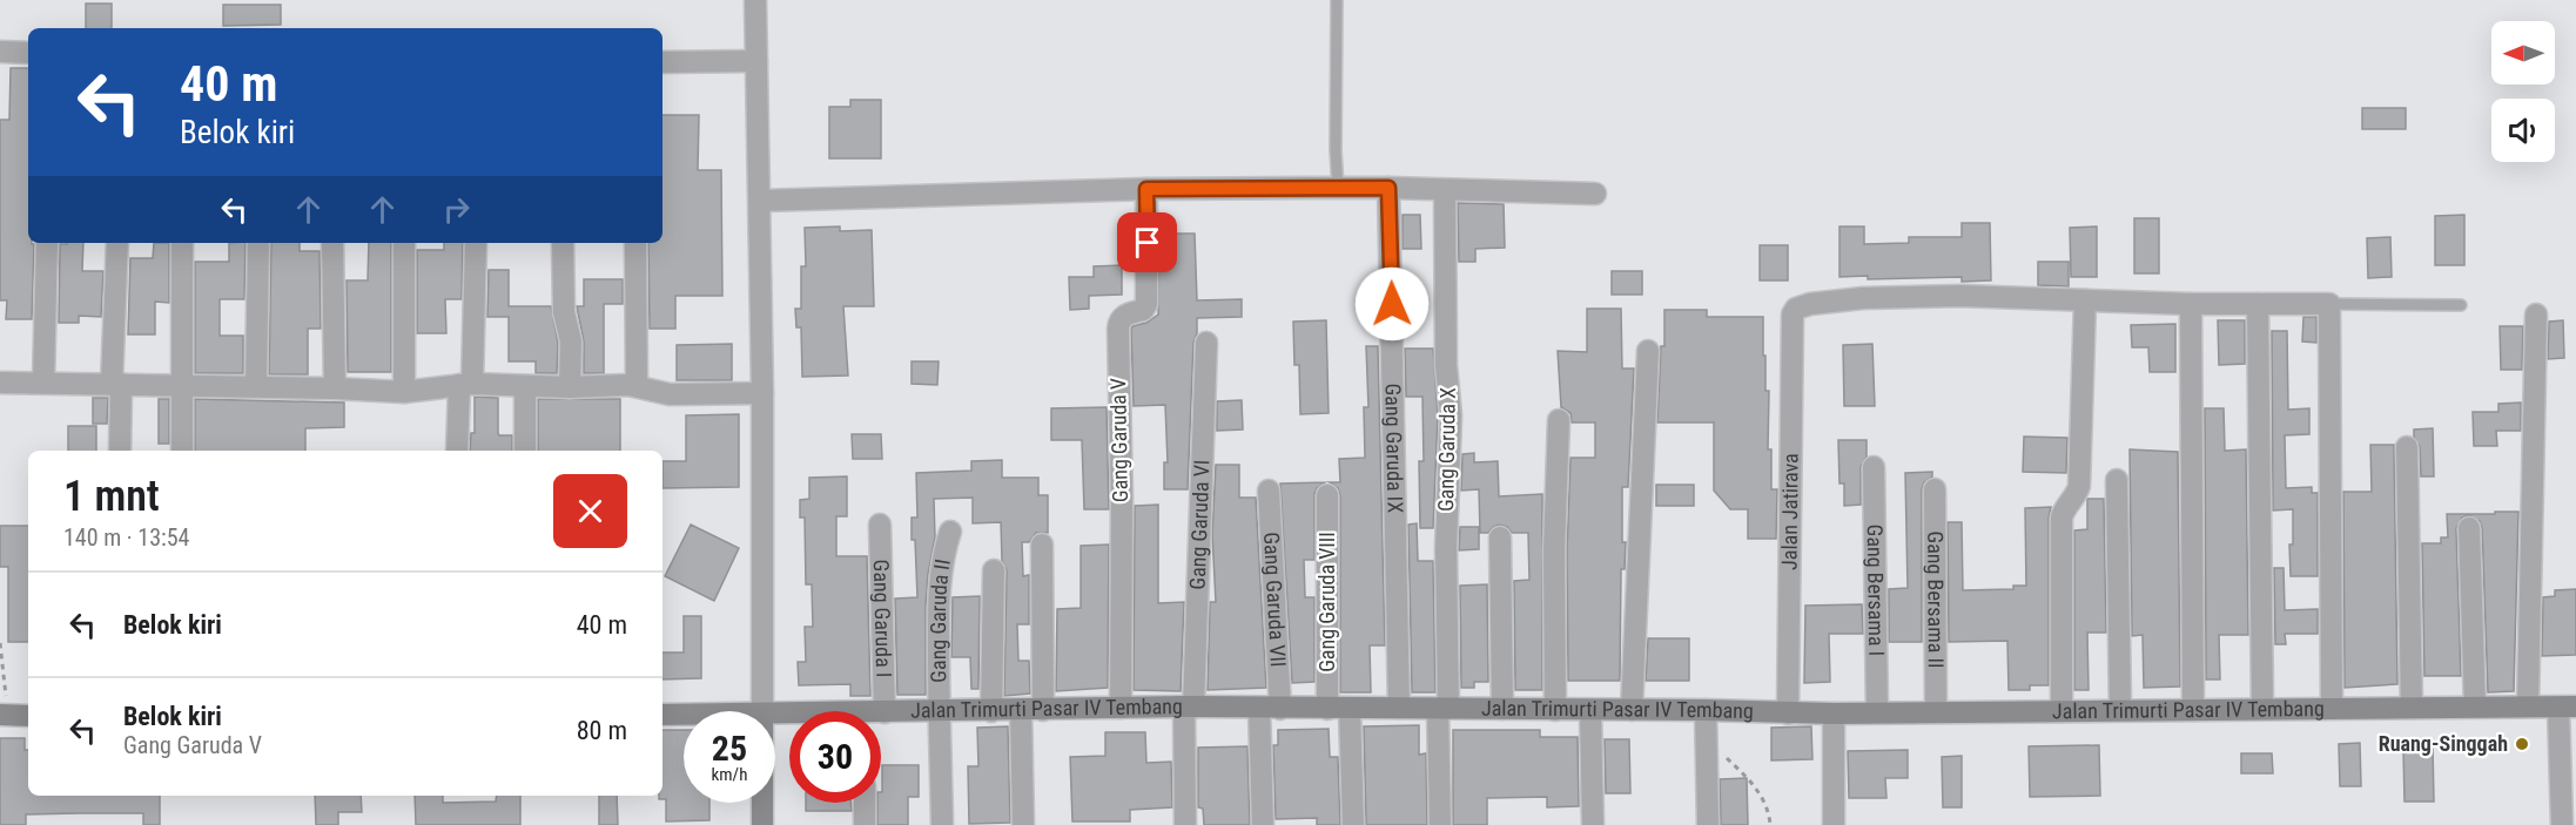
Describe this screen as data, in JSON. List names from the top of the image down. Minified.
{"streets":{"street":["Gang Garuda V","Gang Garuda IX","Gang Garuda X","Jalan Jatirava","Gang Garuda VI","Gang Bersama I","Gang Garuda VII","Gang Bersama II","Gang Garuda VIII","Gang Garuda I","Gang Garuda II","Jalan Trimurti Pasar IV Tembang"]},"crossings":[["Gang Garuda V","Jalan Trimurti Pasar IV Tembang"],["Gang Garuda IX","Jalan Trimurti Pasar IV Tembang"],["Gang Garuda X","Jalan Trimurti Pasar IV Tembang"],["Jalan Jatirava","Jalan Trimurti Pasar IV Tembang"],["Gang Garuda VI","Jalan Trimurti Pasar IV Tembang"],["Gang Bersama I","Jalan Trimurti Pasar IV Tembang"],["Gang Garuda VII","Jalan Trimurti Pasar IV Tembang"],["Gang Bersama II","Jalan Trimurti Pasar IV Tembang"],["Gang Garuda VIII","Jalan Trimurti Pasar IV Tembang"],["Gang Garuda II","Jalan Trimurti Pasar IV Tembang"]],"places":["Ruang-Singgah"],"north":"left","page":{"turn":["40 m","Belok kiri"],"heading":["1 mnt","140 m · 13:54"],"list":[{"name":"Belok kiri","value":"40 m"},{"name":"Belok kiri","note":"Gang Garuda V","value":"80 m"}],"speed":"25 km/h","limit":"30"}}
